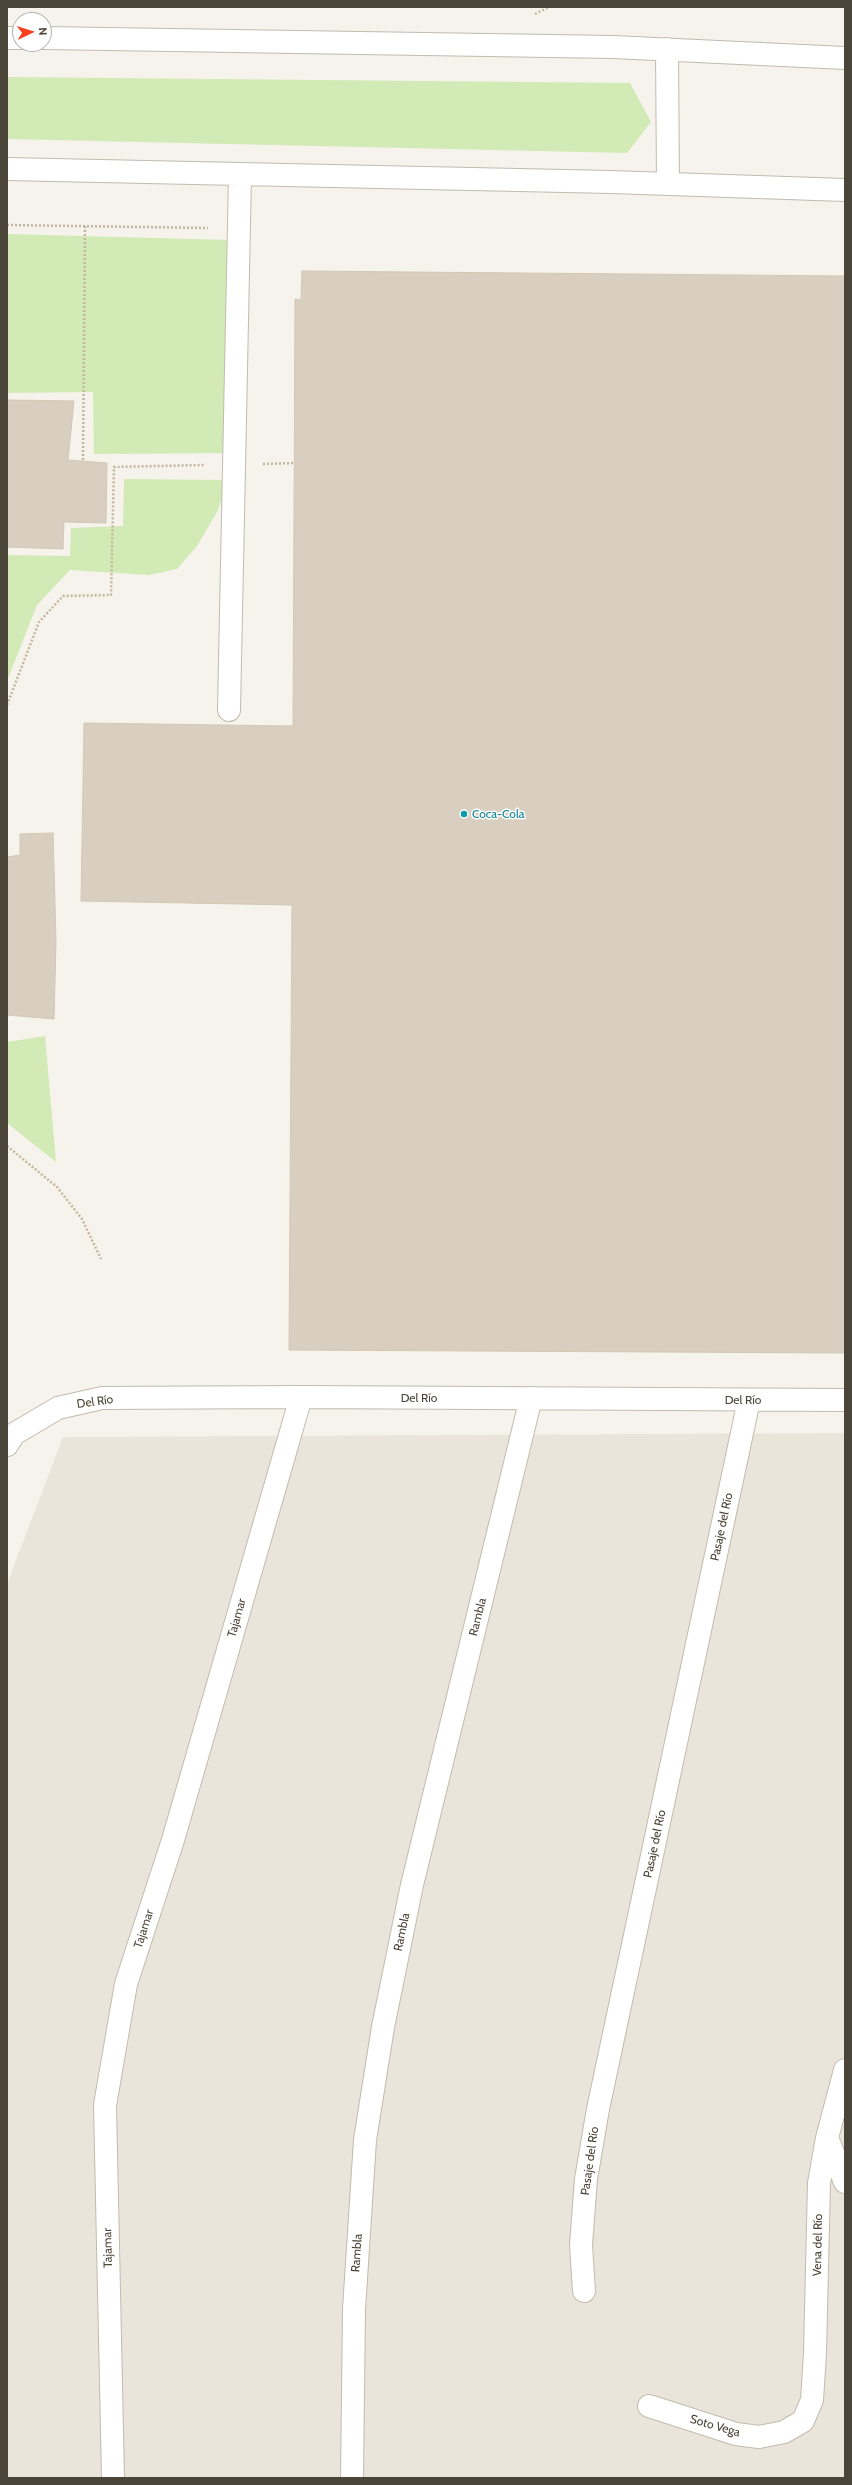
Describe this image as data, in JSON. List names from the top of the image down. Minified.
{"streets":{"street":["Del Río","Pasaje del Río","Rambla","Tajamar","Vena del Río","Soto Vega"]},"crossings":[["Del Río","Pasaje del Río"],["Del Río","Rambla"],["Del Río","Tajamar"],["Vena del Río","Soto Vega"]],"places":["Coca-Cola"],"north":"right"}
